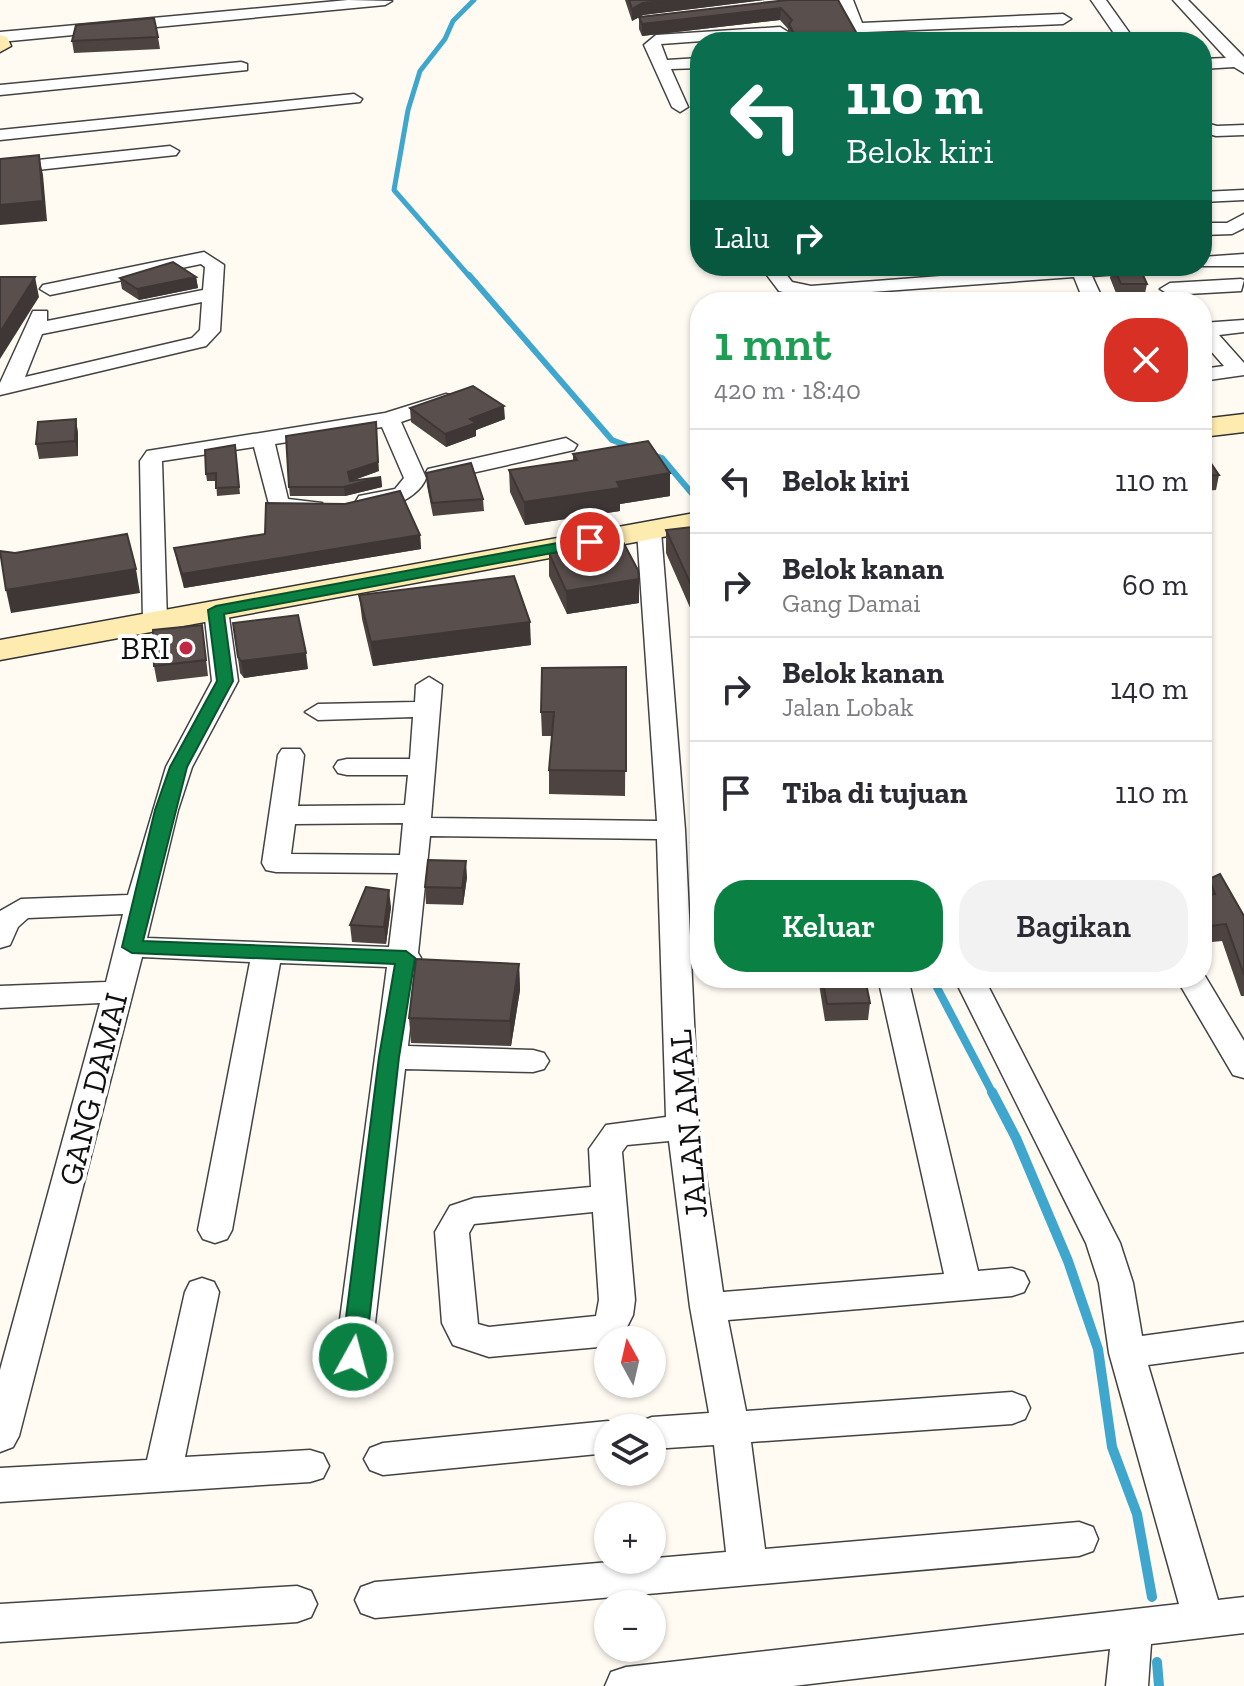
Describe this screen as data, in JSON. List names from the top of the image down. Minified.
{"streets":{"street":["GANG DAMAI","JALAN AMAL"]},"places":["BRI"],"north":"top","page":{"turn":["110 m","Belok kiri"],"then":"Lalu","heading":["1 mnt","420 m · 18:40"],"list":[{"name":"Belok kiri","value":"110 m"},{"name":"Belok kanan","note":"Gang Damai","value":"60 m"},{"name":"Belok kanan","note":"Jalan Lobak","value":"140 m"},{"name":"Tiba di tujuan","value":"110 m"}],"buttons":["Keluar","Bagikan"],"map_buttons":["+","−"]}}
